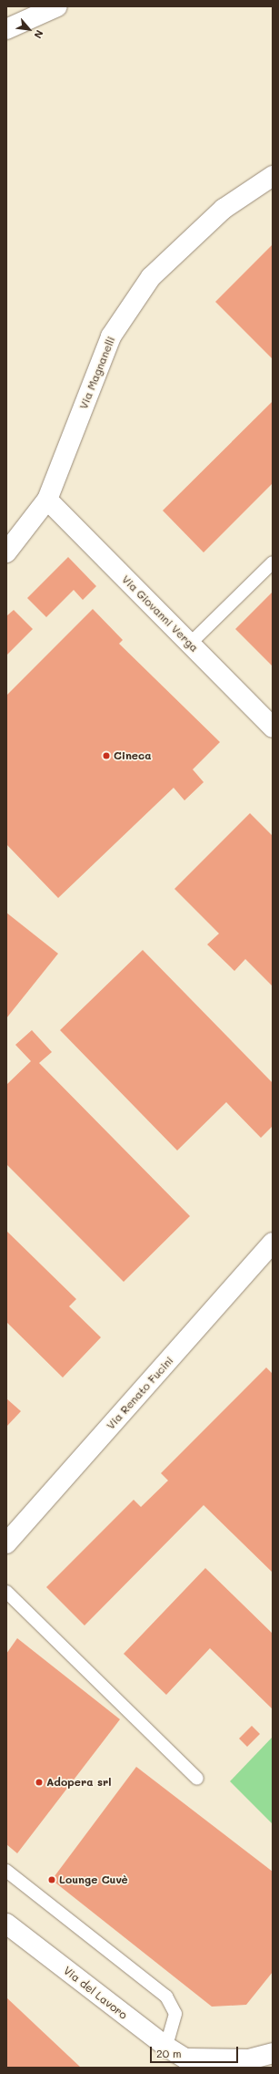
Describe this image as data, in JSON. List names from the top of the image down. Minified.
{"streets":{"main road":["Via Magnanelli","Via Giovanni Verga","Via Renato Fucini","Via del Lavoro"]},"crossings":[["Via Magnanelli","Via Giovanni Verga"]],"places":["Cineca","Adopera srl","Lounge Cuvè"],"scale_bar":"20 m","north":"bottom right"}
